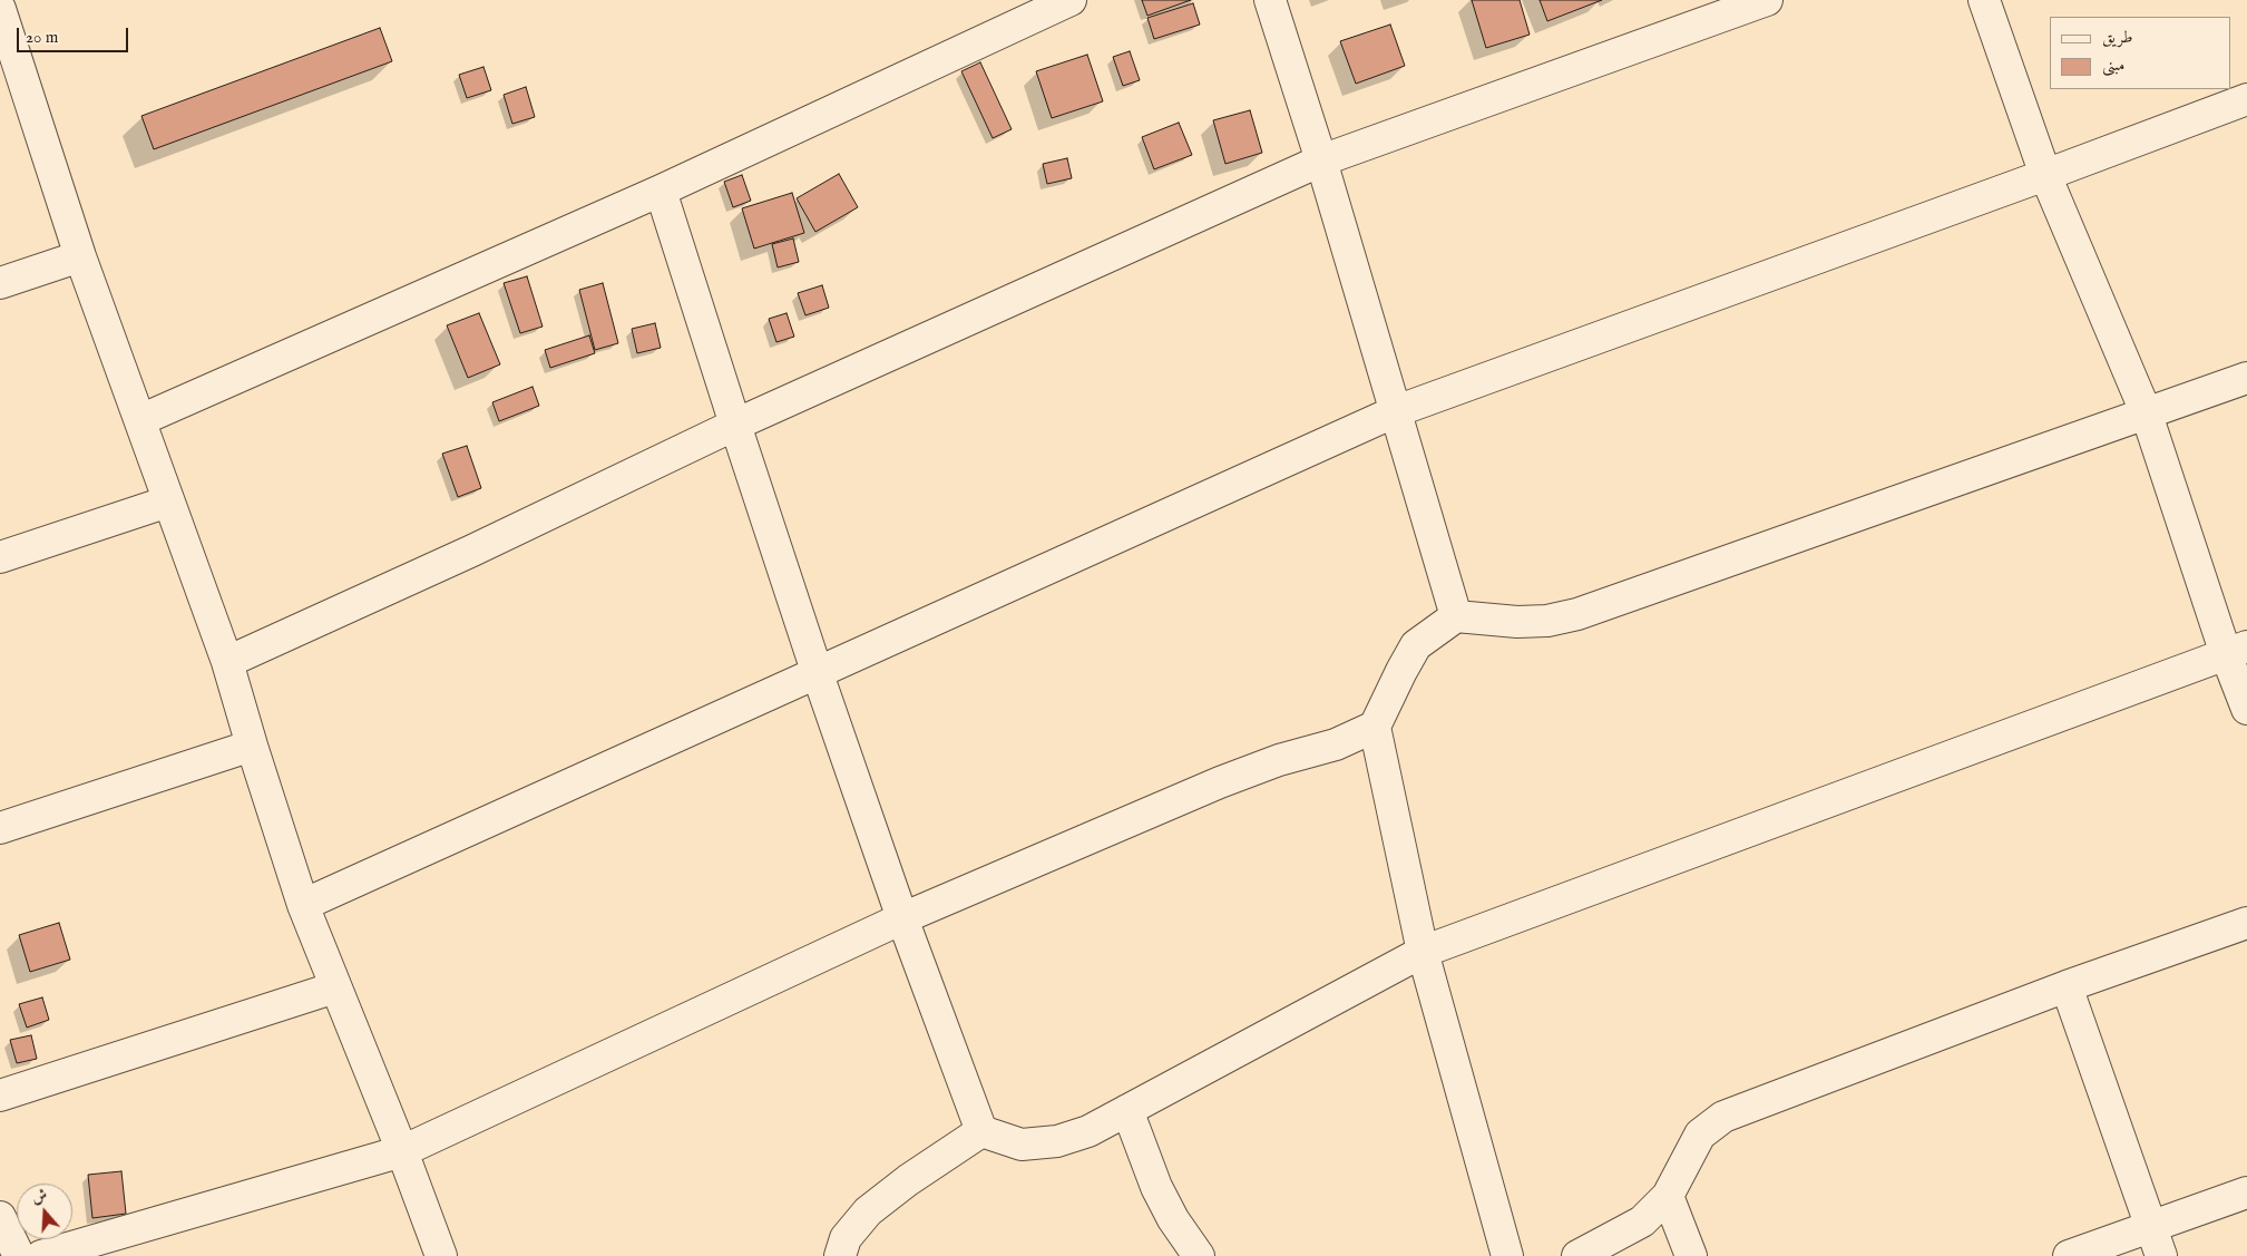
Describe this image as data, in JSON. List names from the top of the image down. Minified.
{"legend":["طريق","مبنى"],"scale_bar":"20 m","north":"top"}
